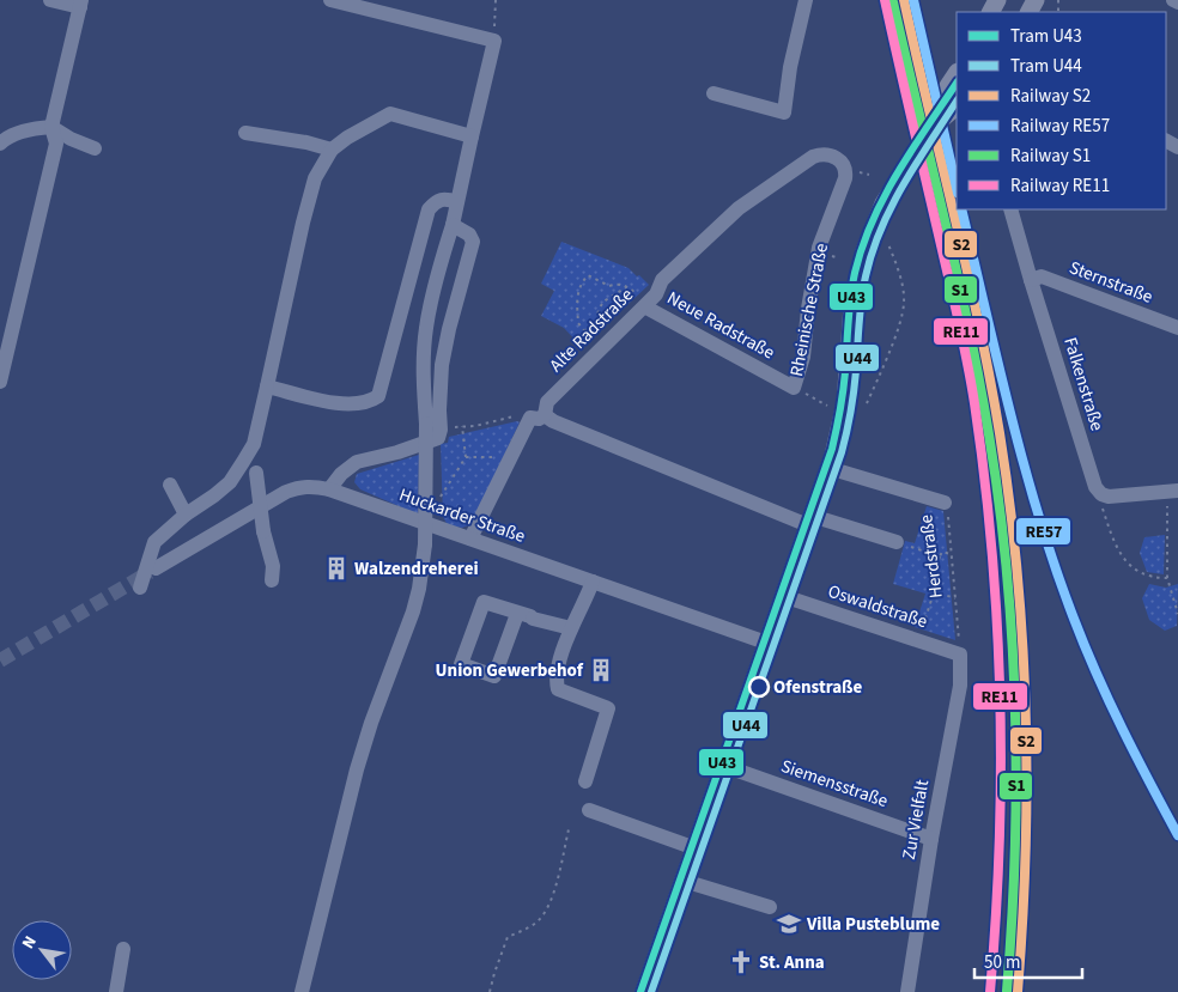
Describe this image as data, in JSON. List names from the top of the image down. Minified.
{"streets":{"street":["Sternstraße","Rheinische Straße","Neue Radstraße","Alte Radstraße","Falkenstraße","Huckarder Straße","Herdstraße","Oswaldstraße","Siemensstraße","Zur Vielfalt"]},"crossings":[["Sternstraße","Falkenstraße"],["Rheinische Straße","Neue Radstraße"],["Rheinische Straße","Alte Radstraße"],["Neue Radstraße","Alte Radstraße"],["Alte Radstraße","Huckarder Straße"],["Herdstraße","Oswaldstraße"],["Herdstraße","Zur Vielfalt"],["Oswaldstraße","Zur Vielfalt"],["Siemensstraße","Zur Vielfalt"]],"places":{"building":["Walzendreherei","Union Gewerbehof"],"other":["Ofenstraße"],"school or university":["Villa Pusteblume"],"church":["St. Anna"]},"lines":["rail line S2","rail line RE57","rail line RE11","rail line S1","tram line U43","tram line U44"],"legend":["Tram U43","Tram U44","Railway S2","Railway RE57","Railway S1","Railway RE11"],"scale_bar":"50 m","north":"top left"}
